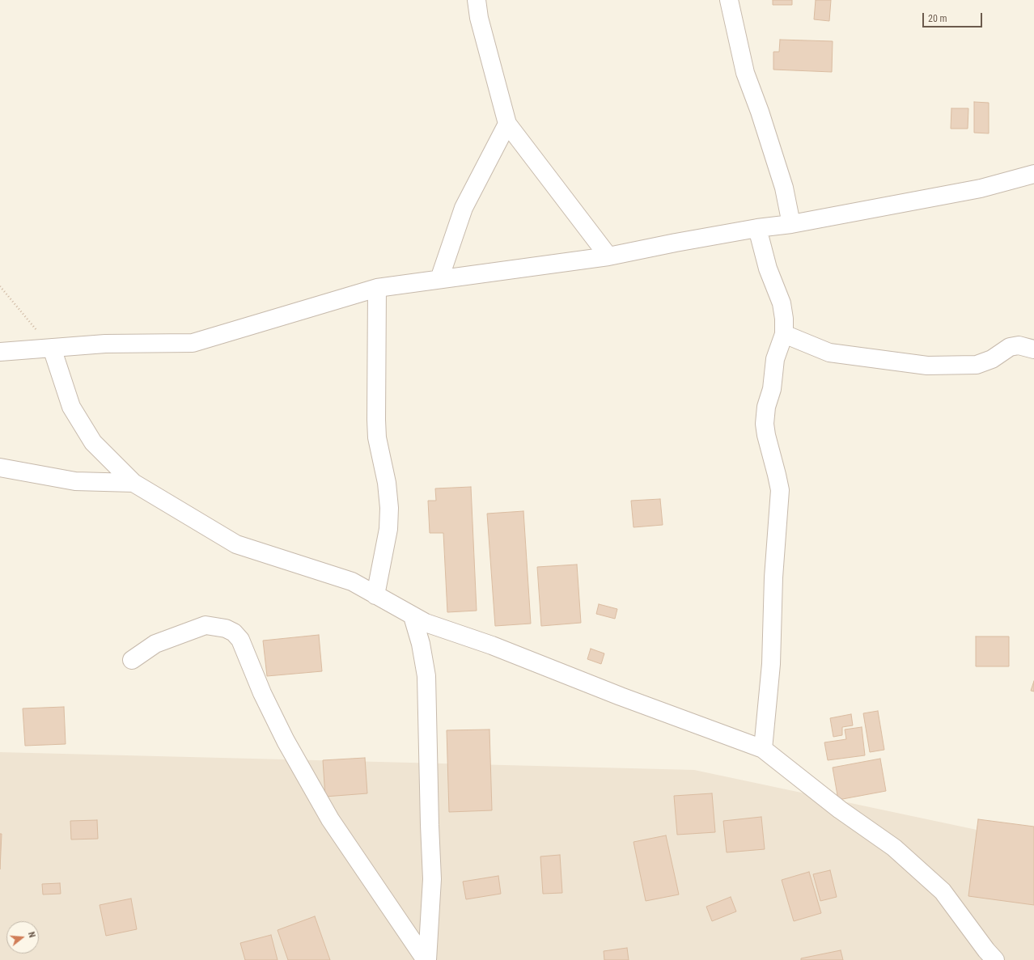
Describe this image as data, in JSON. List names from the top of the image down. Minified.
{"scale_bar":"20 m","north":"right"}
